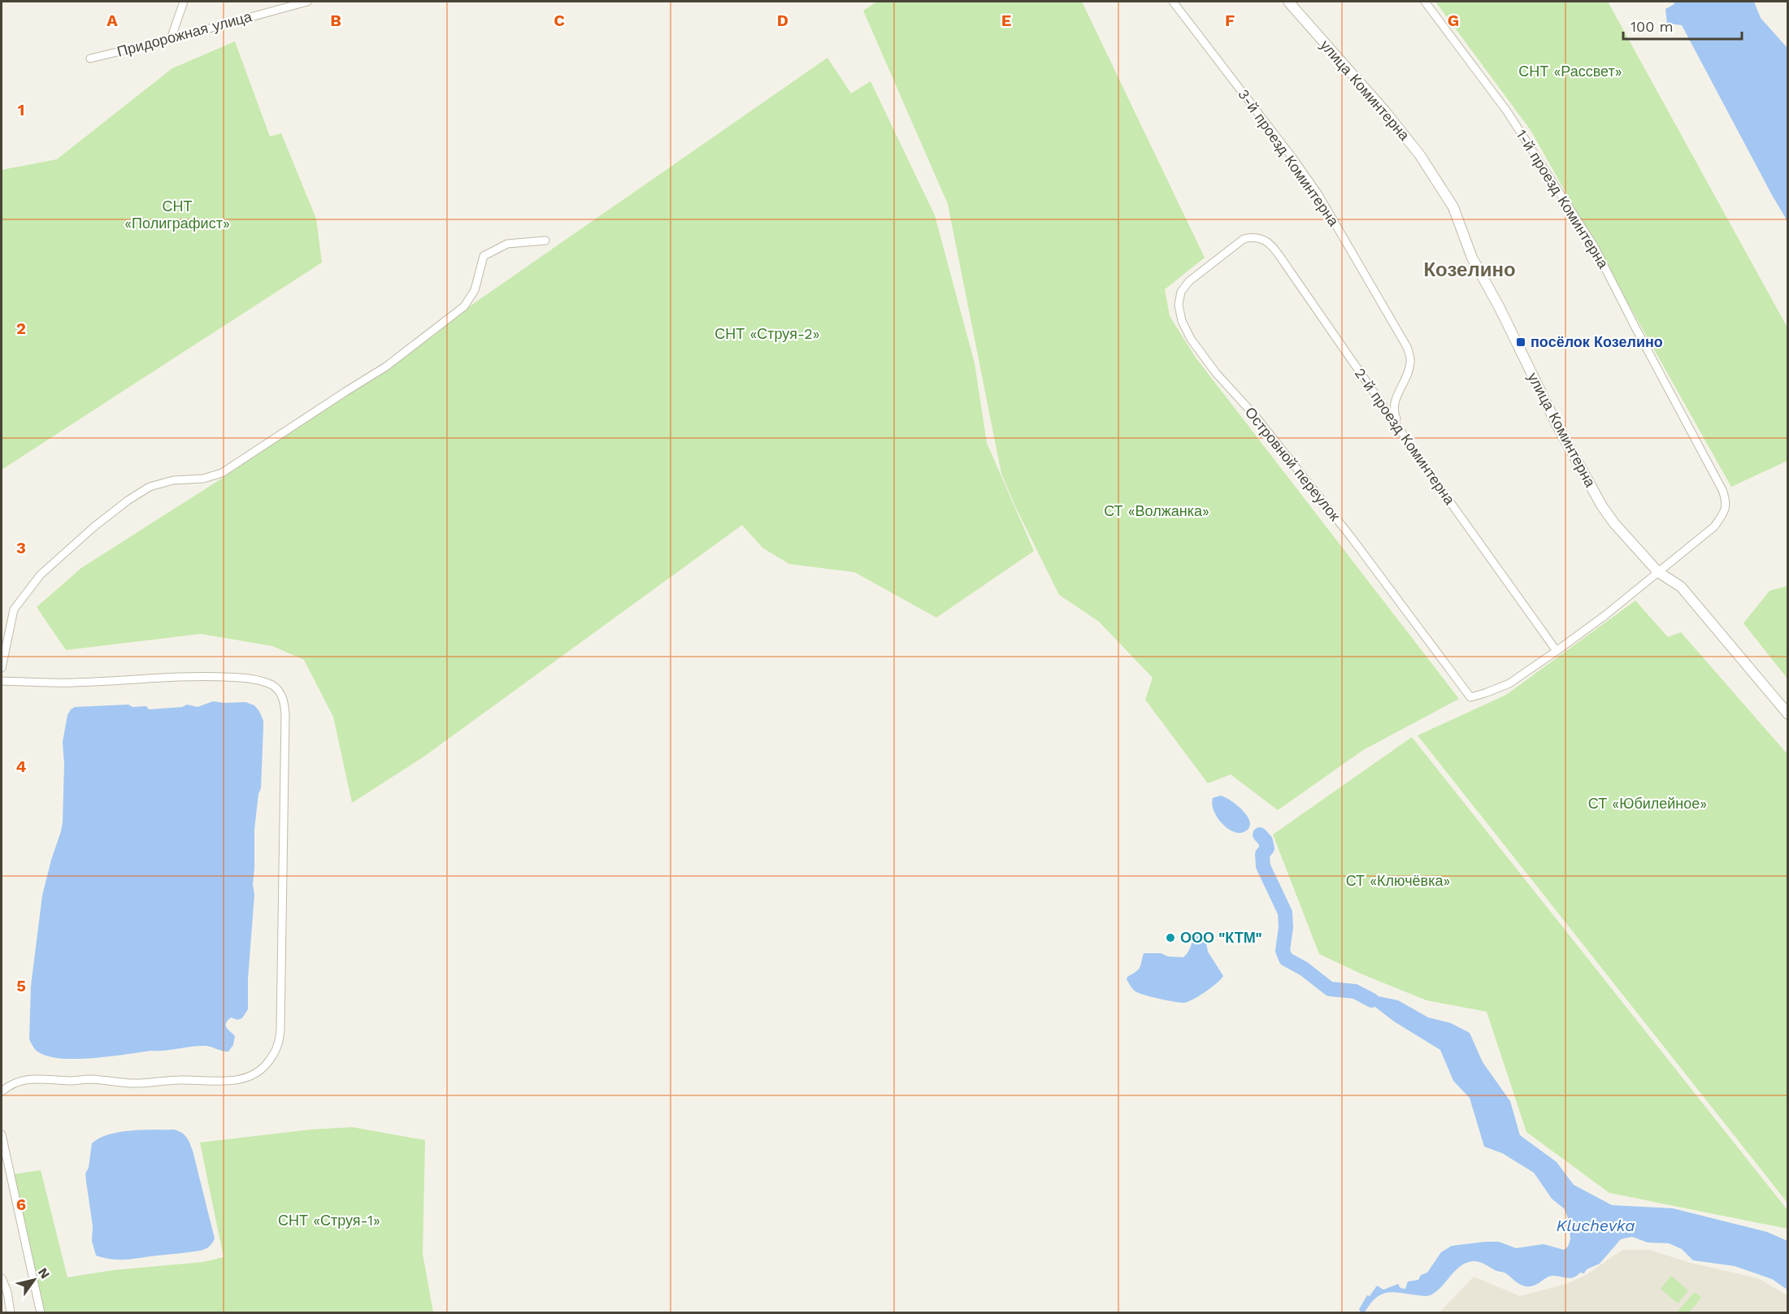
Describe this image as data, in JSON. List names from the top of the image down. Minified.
{"streets":{"street":["Придорожная улица","улица Коминтерна","3-й проезд Коминтерна","1-й проезд Коминтерна","2-й проезд Коминтерна","Островной переулок"]},"crossings":[["улица Коминтерна","1-й проезд Коминтерна"],["3-й проезд Коминтерна","2-й проезд Коминтерна"],["1-й проезд Коминтерна","2-й проезд Коминтерна"],["1-й проезд Коминтерна","Островной переулок"],["2-й проезд Коминтерна","Островной переулок"]],"districts":["Козелино"],"water":["Kluchevka"],"parks":["СНТ «Рассвет»","СНТ «Полиграфист»","СНТ «Струя-2»","СТ «Волжанка»","СТ «Юбилейное»","СТ «Ключёвка»","СНТ «Струя-1»"],"places":{"transit":["посёлок Козелино"],"other":["ООО \"КТМ\""]},"scale_bar":"100 m","north":"top right","grid":{"columns":["A","B","C","D","E","F","G"],"rows":["1","2","3","4","5","6"]}}
